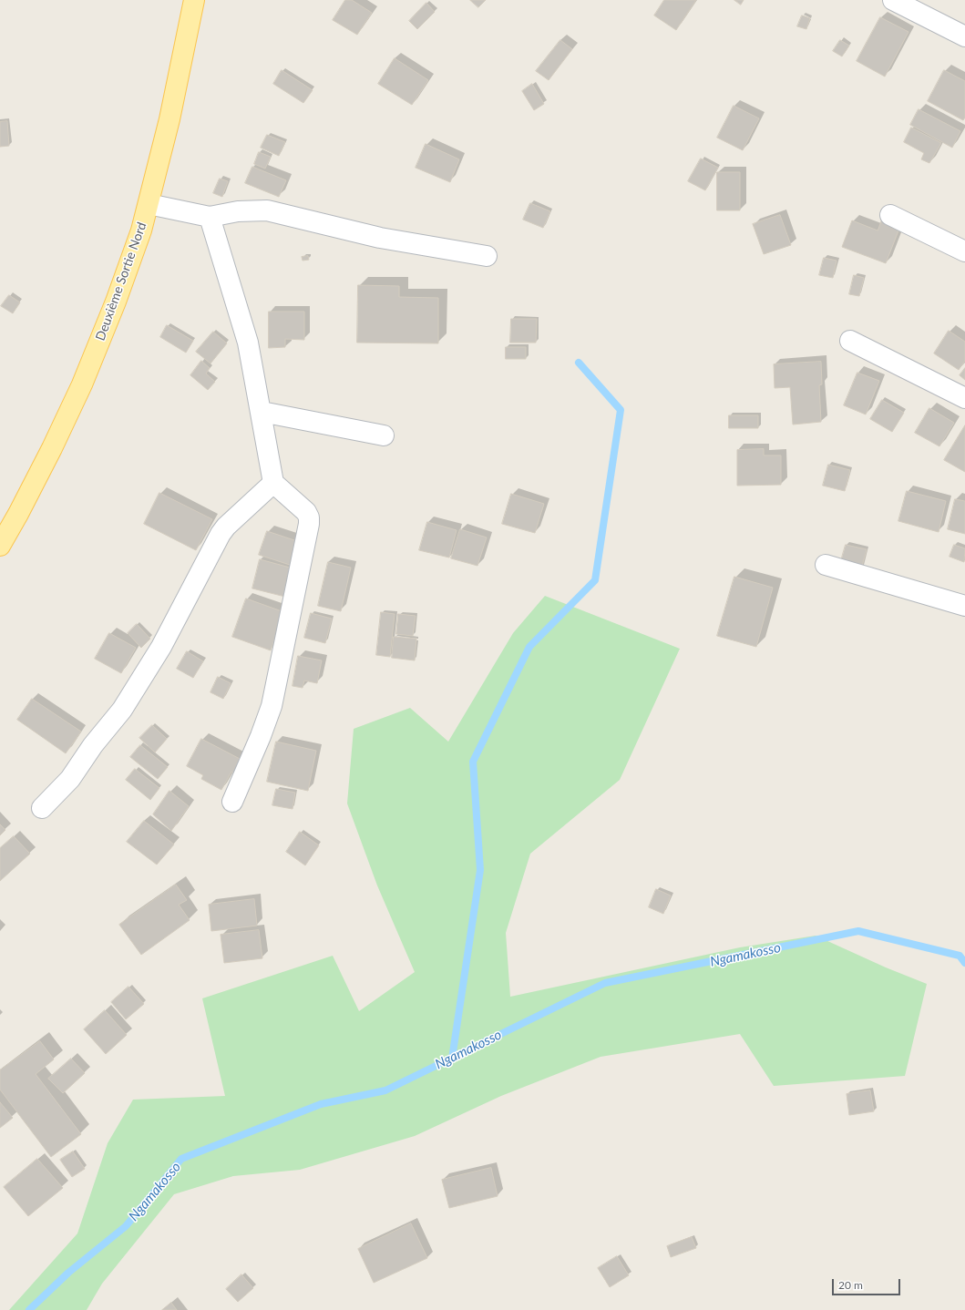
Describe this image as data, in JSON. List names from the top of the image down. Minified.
{"streets":{"main road":["Deuxième Sortie Nord"]},"water":["Ngamakosso"],"scale_bar":"20 m"}
